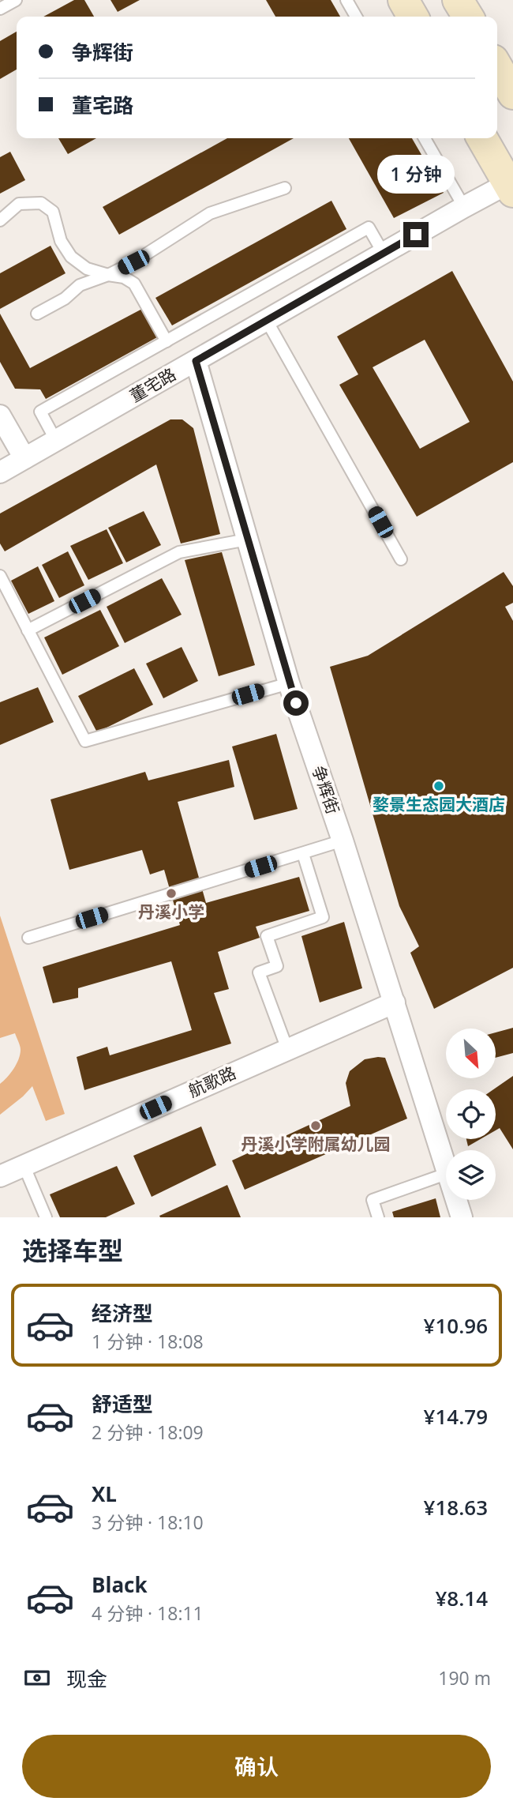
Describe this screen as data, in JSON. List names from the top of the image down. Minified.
{"streets":{"street":["董宅路","争辉街","航歌路"]},"crossings":[["董宅路","争辉街"],["争辉街","航歌路"]],"places":["婺景生态园大酒店","丹溪小学","丹溪小学附属幼儿园"],"north":"bottom right","page":{"banner":["争辉街","董宅路"],"bubble":"1 分钟","heading":"选择车型","list":[{"name":"经济型","note":"1 分钟 · 18:08","value":"¥10.96"},{"name":"舒适型","note":"2 分钟 · 18:09","value":"¥14.79"},{"name":"XL","note":"3 分钟 · 18:10","value":"¥18.63"},{"name":"Black","note":"4 分钟 · 18:11","value":"¥8.14"}],"pay":["现金","190 m"],"buttons":"确认"}}
